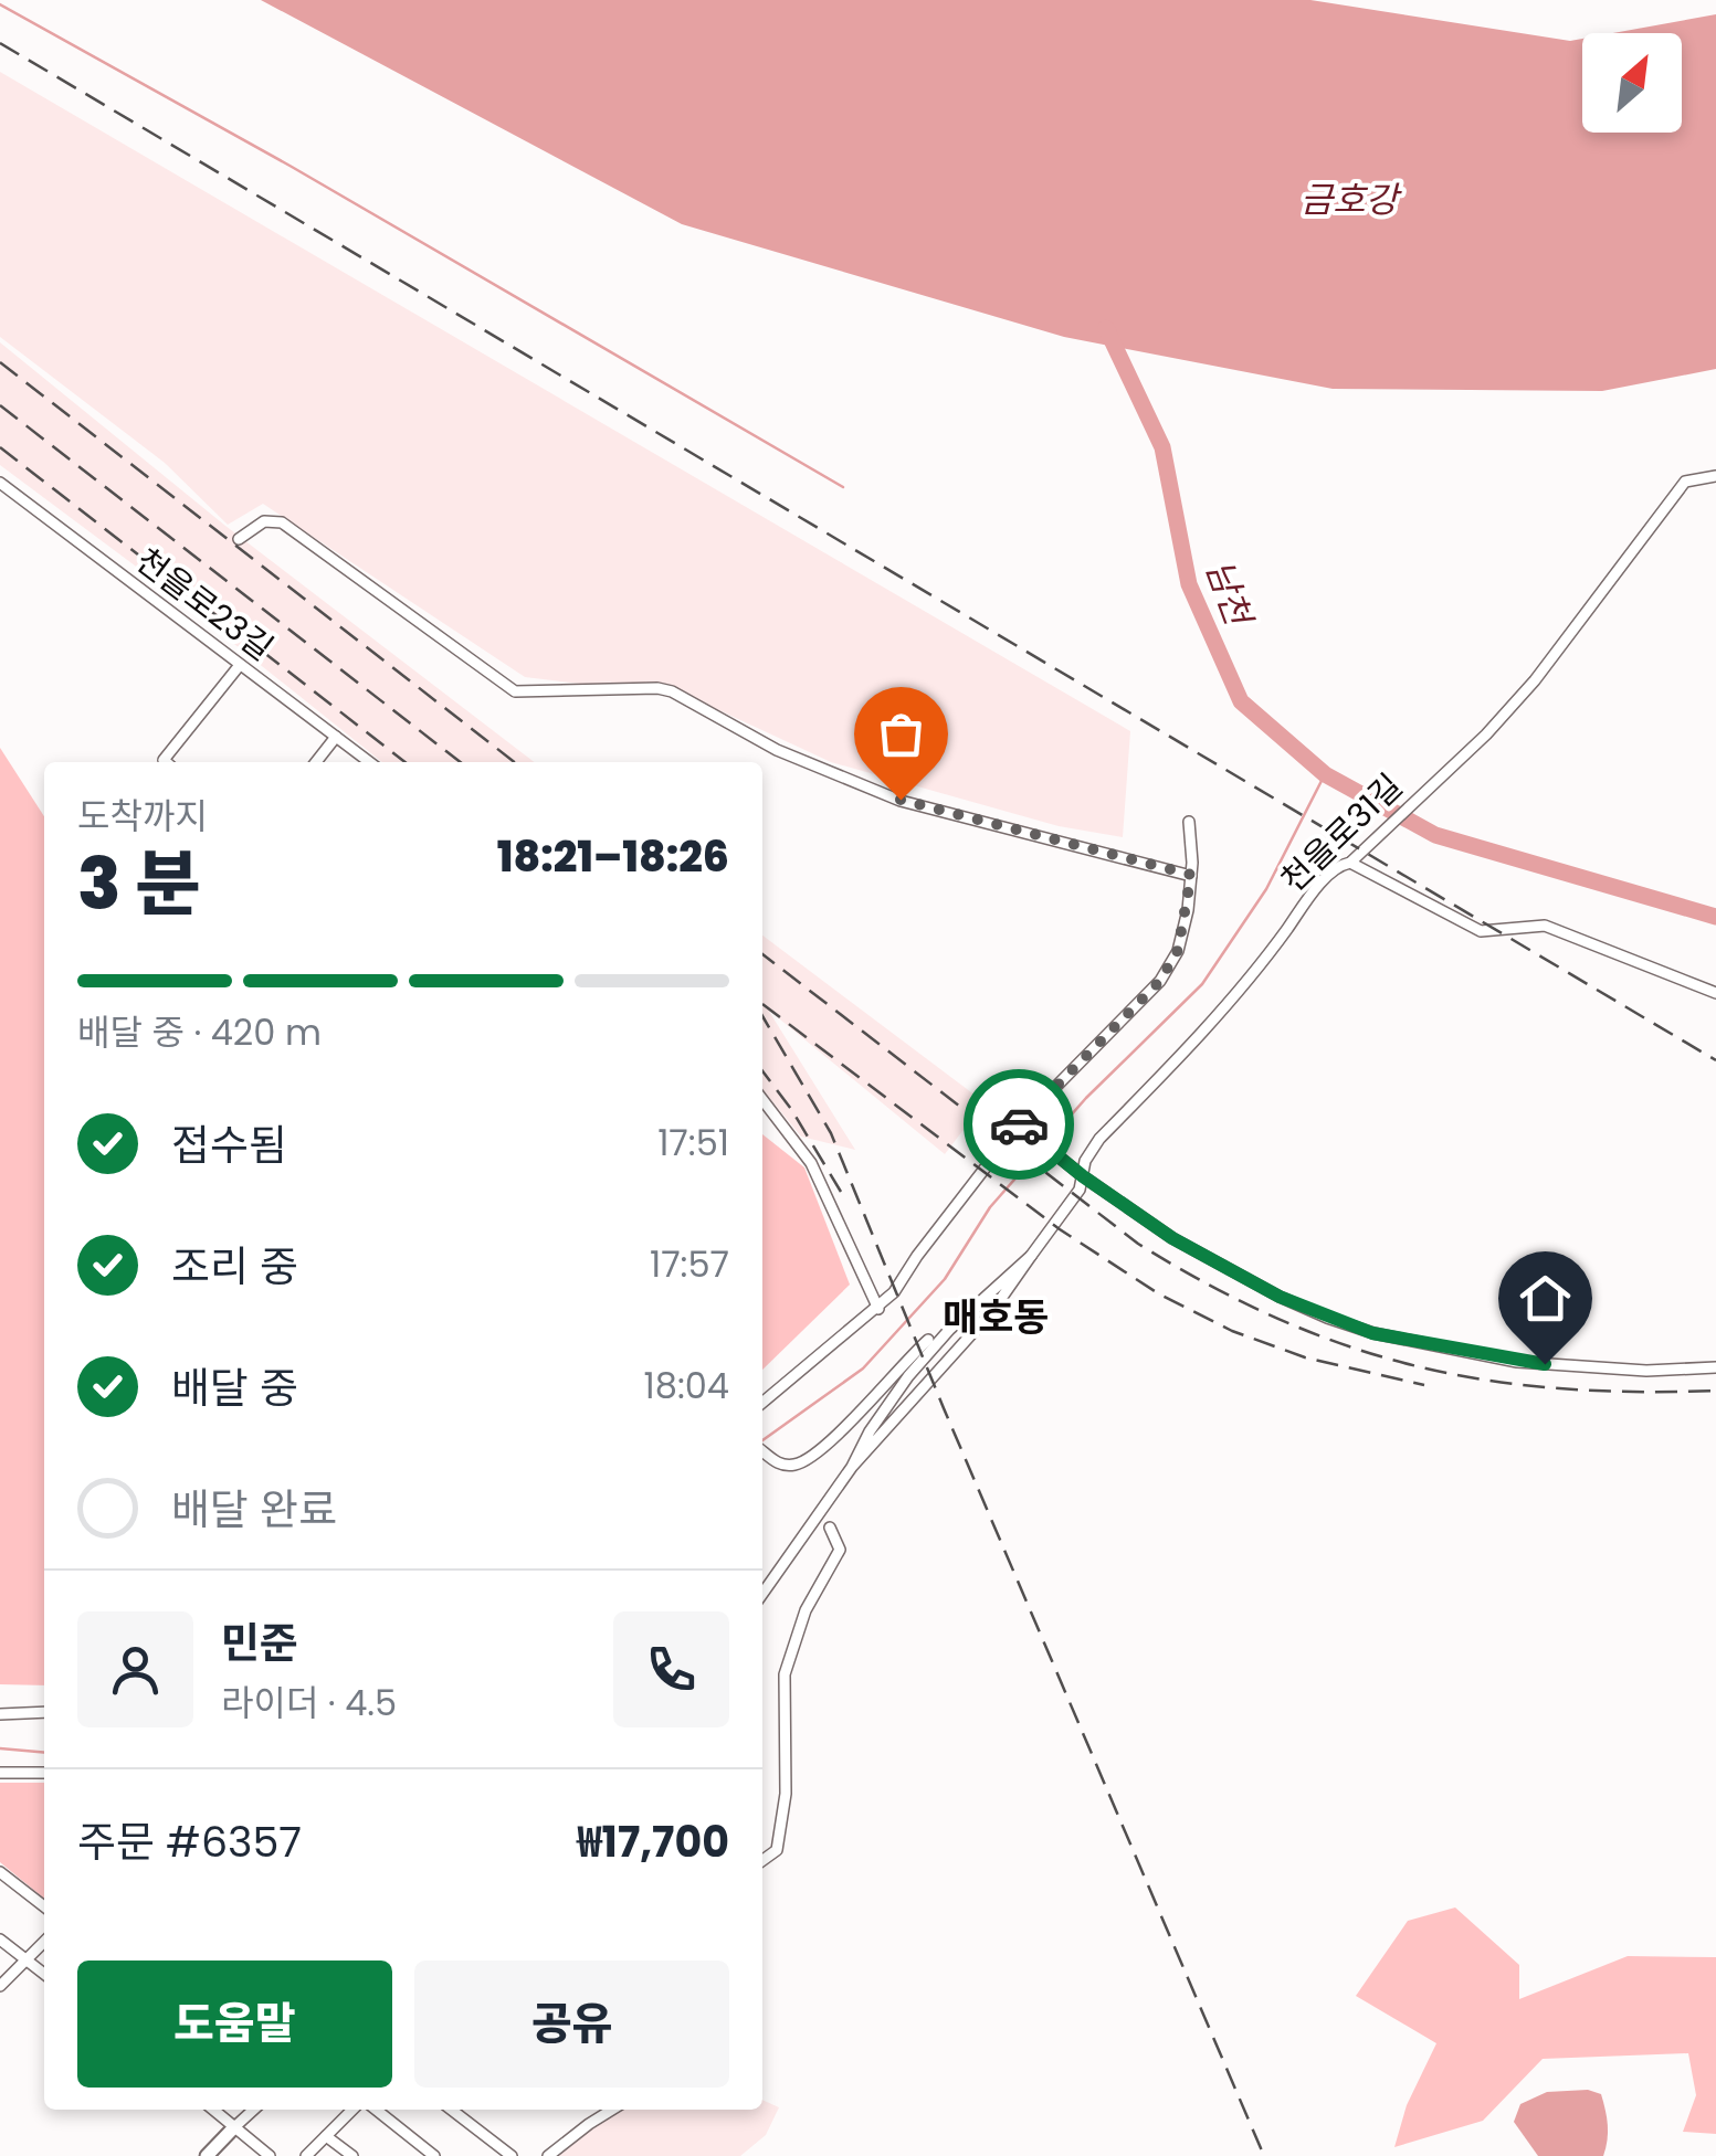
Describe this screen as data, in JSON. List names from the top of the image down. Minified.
{"streets":{"street":["천을로23길","천을로31길"]},"districts":["매호동"],"water":["금호강","남천"],"north":"top right","page":{"heading":["3 분","도착까지","18:21–18:26"],"panel":["민준","라이더 · 4.5","주문 #6357","₩17,700"],"bar":"배달 중 · 420 m","list":[["접수됨","17:51"],["조리 중","17:57"],["배달 중","18:04"],"배달 완료"],"buttons":["도움말","공유"]}}
